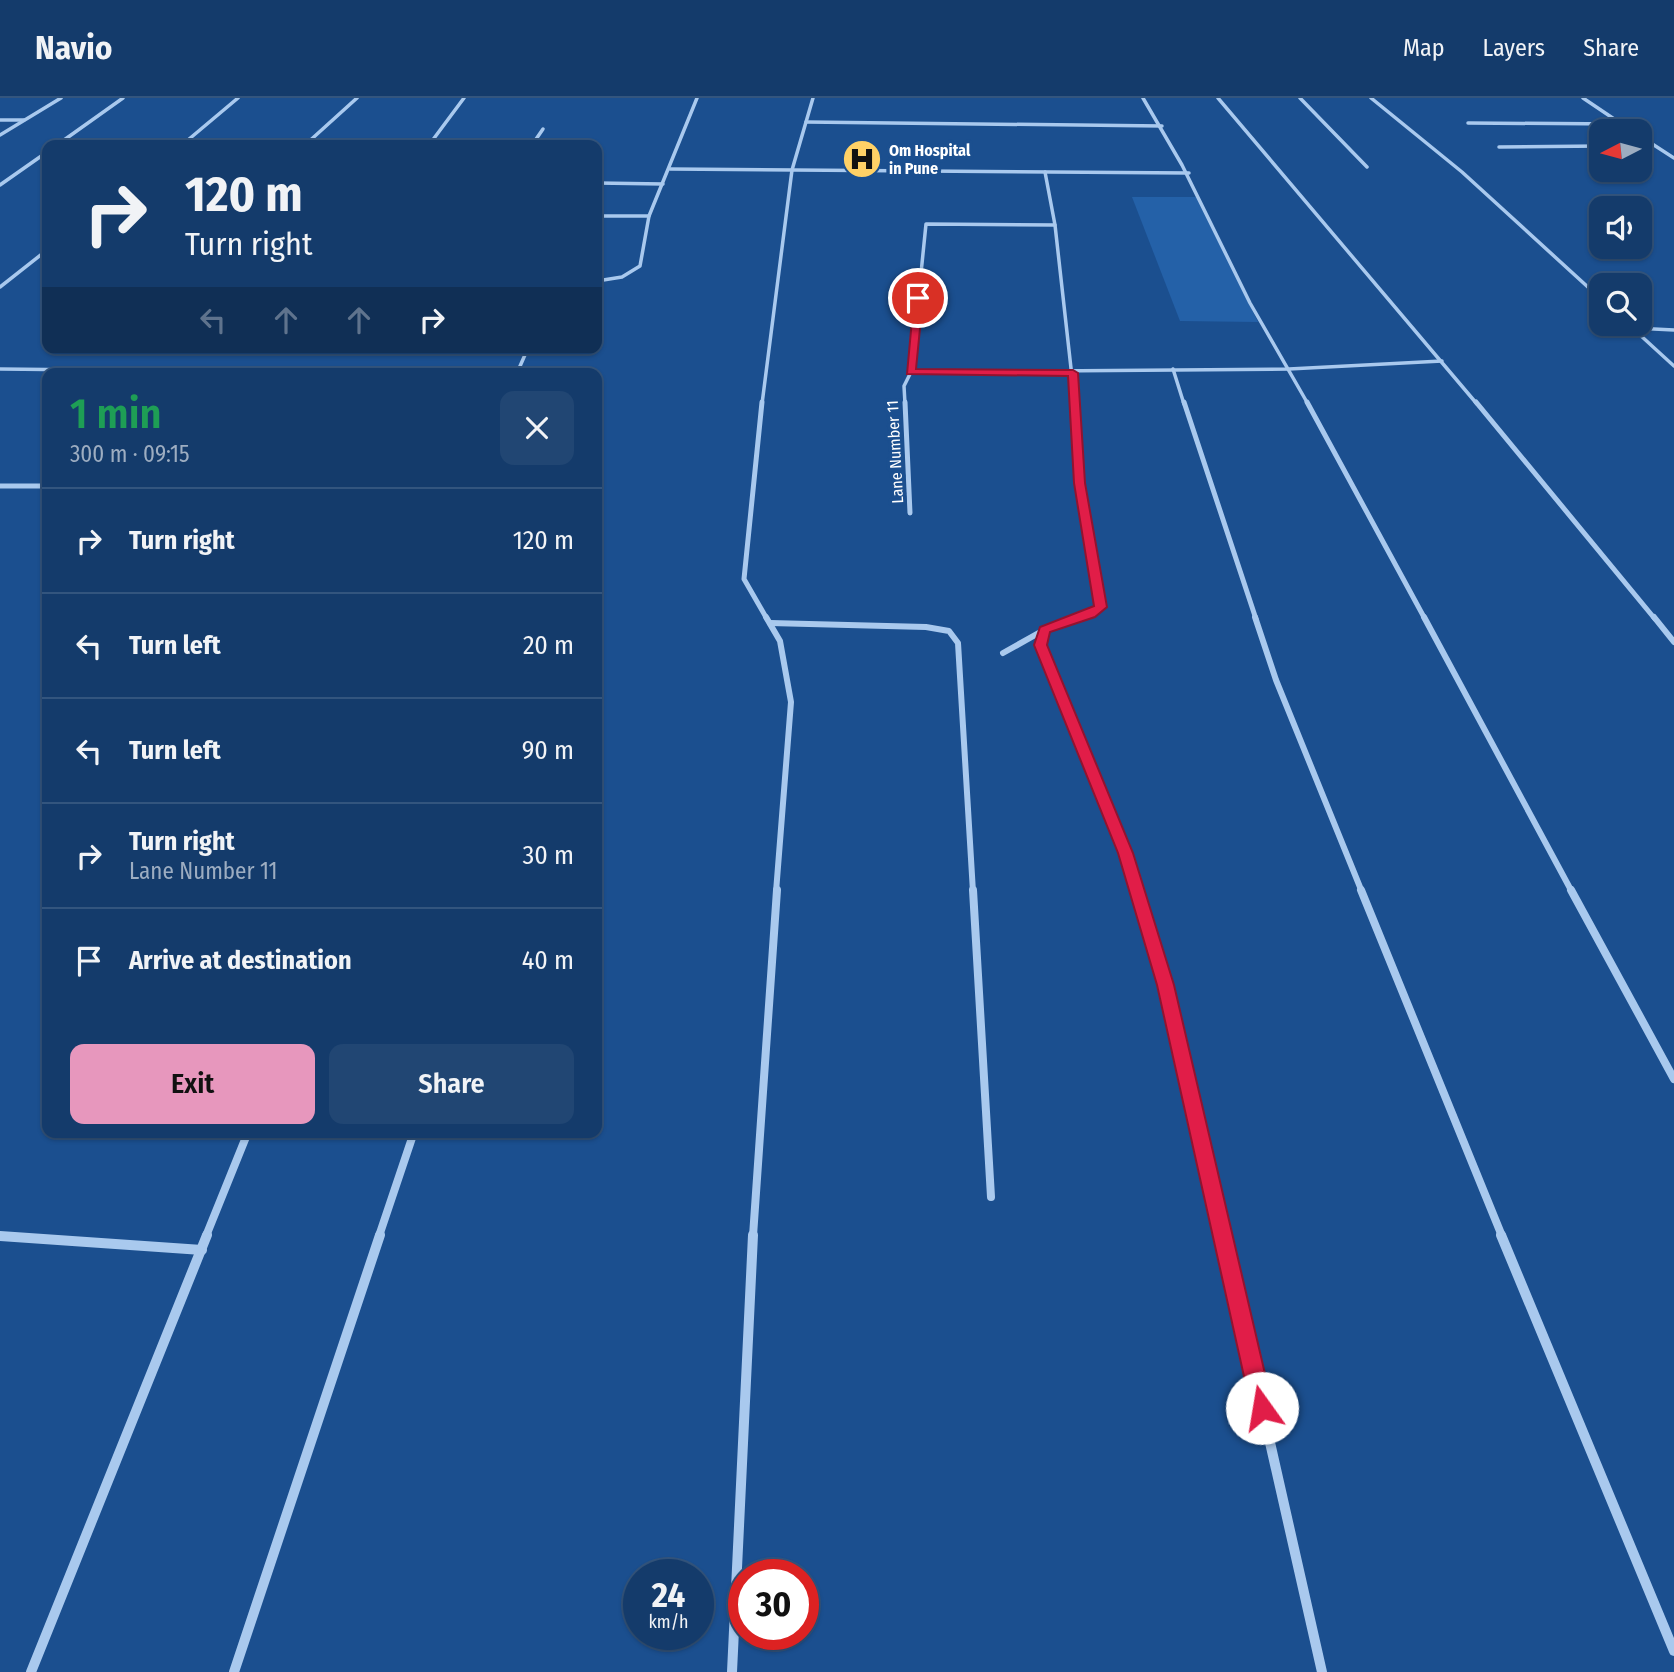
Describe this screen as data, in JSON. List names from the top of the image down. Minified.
{"streets":{"street":["Lane Number 11"]},"places":{"hospital":["Om Hospital in Pune"]},"north":"left","page":{"header":"Navio","nav":["Map","Layers","Share"],"turn":["120 m","Turn right"],"heading":["1 min","300 m · 09:15"],"list":[{"name":"Turn right","value":"120 m"},{"name":"Turn left","value":"20 m"},{"name":"Turn left","value":"90 m"},{"name":"Turn right","note":"Lane Number 11","value":"30 m"},{"name":"Arrive at destination","value":"40 m"}],"buttons":["Exit","Share"],"speed":"24 km/h","limit":"30"}}
